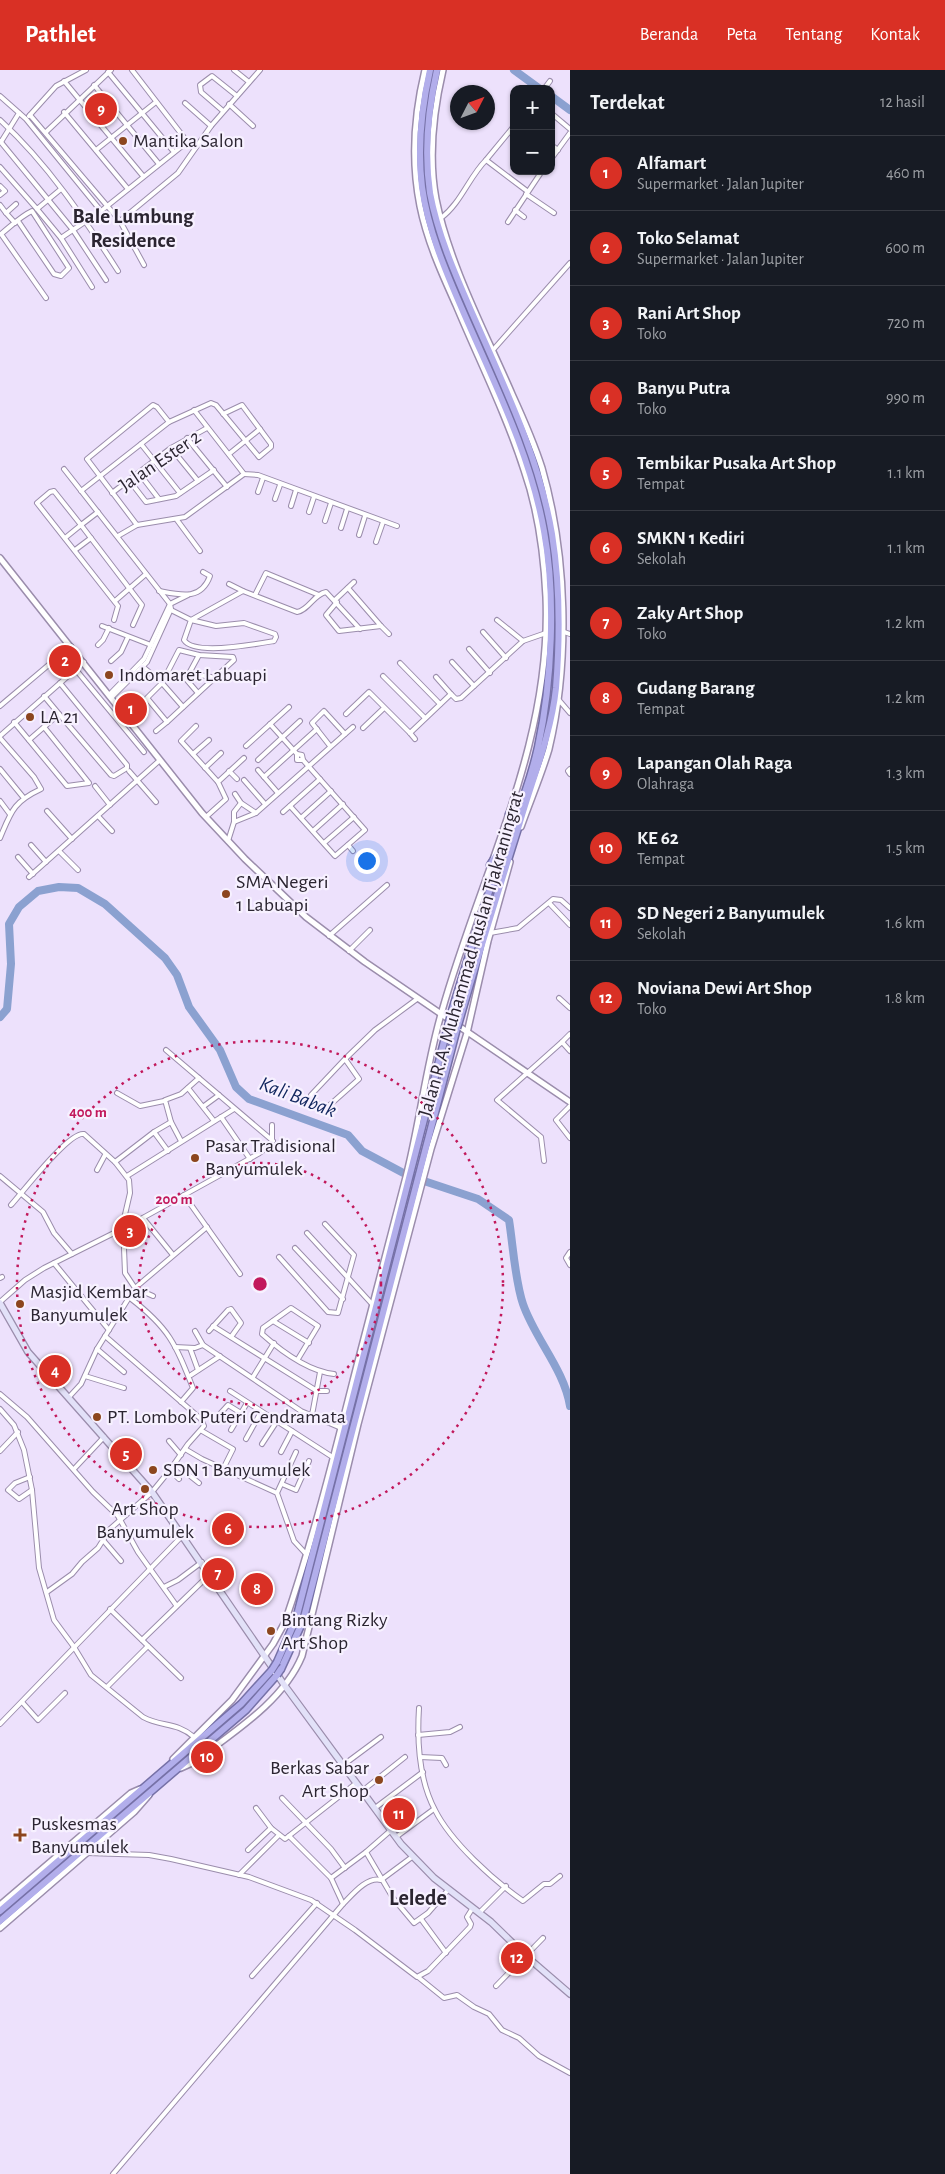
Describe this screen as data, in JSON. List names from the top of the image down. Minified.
{"streets":{"highway":["Jalan R.A. Muhammad Ruslan Tjakraningrat"],"street":["Jalan Ester 2"]},"districts":["Bale Lumbung Residence","Lelede"],"water":["Kali Babak"],"places":{"other":["Mantika Salon","Indomaret Labuapi","LA 21","SMA Negeri 1 Labuapi","Pasar Tradisional Banyumulek","Masjid Kembar Banyumulek","PT. Lombok Puteri Cendramata","SDN 1 Banyumulek","Art Shop Banyumulek","Bintang Rizky Art Shop","Berkas Sabar Art Shop"],"health":["Puskesmas Banyumulek"]},"north":"top right","page":{"header":"Pathlet","nav":["Beranda","Peta","Tentang","Kontak"],"heading":["Terdekat","12 hasil"],"map_buttons":["+","−"],"pins":["9","2","1","3","4","5","6","7","8","10","11","12"],"list":[{"mark":"1","name":"Alfamart","note":"Supermarket · Jalan Jupiter","value":"460 m"},{"mark":"2","name":"Toko Selamat","note":"Supermarket · Jalan Jupiter","value":"600 m"},{"mark":"3","name":"Rani Art Shop","note":"Toko","value":"720 m"},{"mark":"4","name":"Banyu Putra","note":"Toko","value":"990 m"},{"mark":"5","name":"Tembikar Pusaka Art Shop","note":"Tempat","value":"1.1 km"},{"mark":"6","name":"SMKN 1 Kediri","note":"Sekolah","value":"1.1 km"},{"mark":"7","name":"Zaky Art Shop","note":"Toko","value":"1.2 km"},{"mark":"8","name":"Gudang Barang","note":"Tempat","value":"1.2 km"},{"mark":"9","name":"Lapangan Olah Raga","note":"Olahraga","value":"1.3 km"},{"mark":"10","name":"KE 62","note":"Tempat","value":"1.5 km"},{"mark":"11","name":"SD Negeri 2 Banyumulek","note":"Sekolah","value":"1.6 km"},{"mark":"12","name":"Noviana Dewi Art Shop","note":"Toko","value":"1.8 km"}]},"rings":["400 m","200 m"]}
